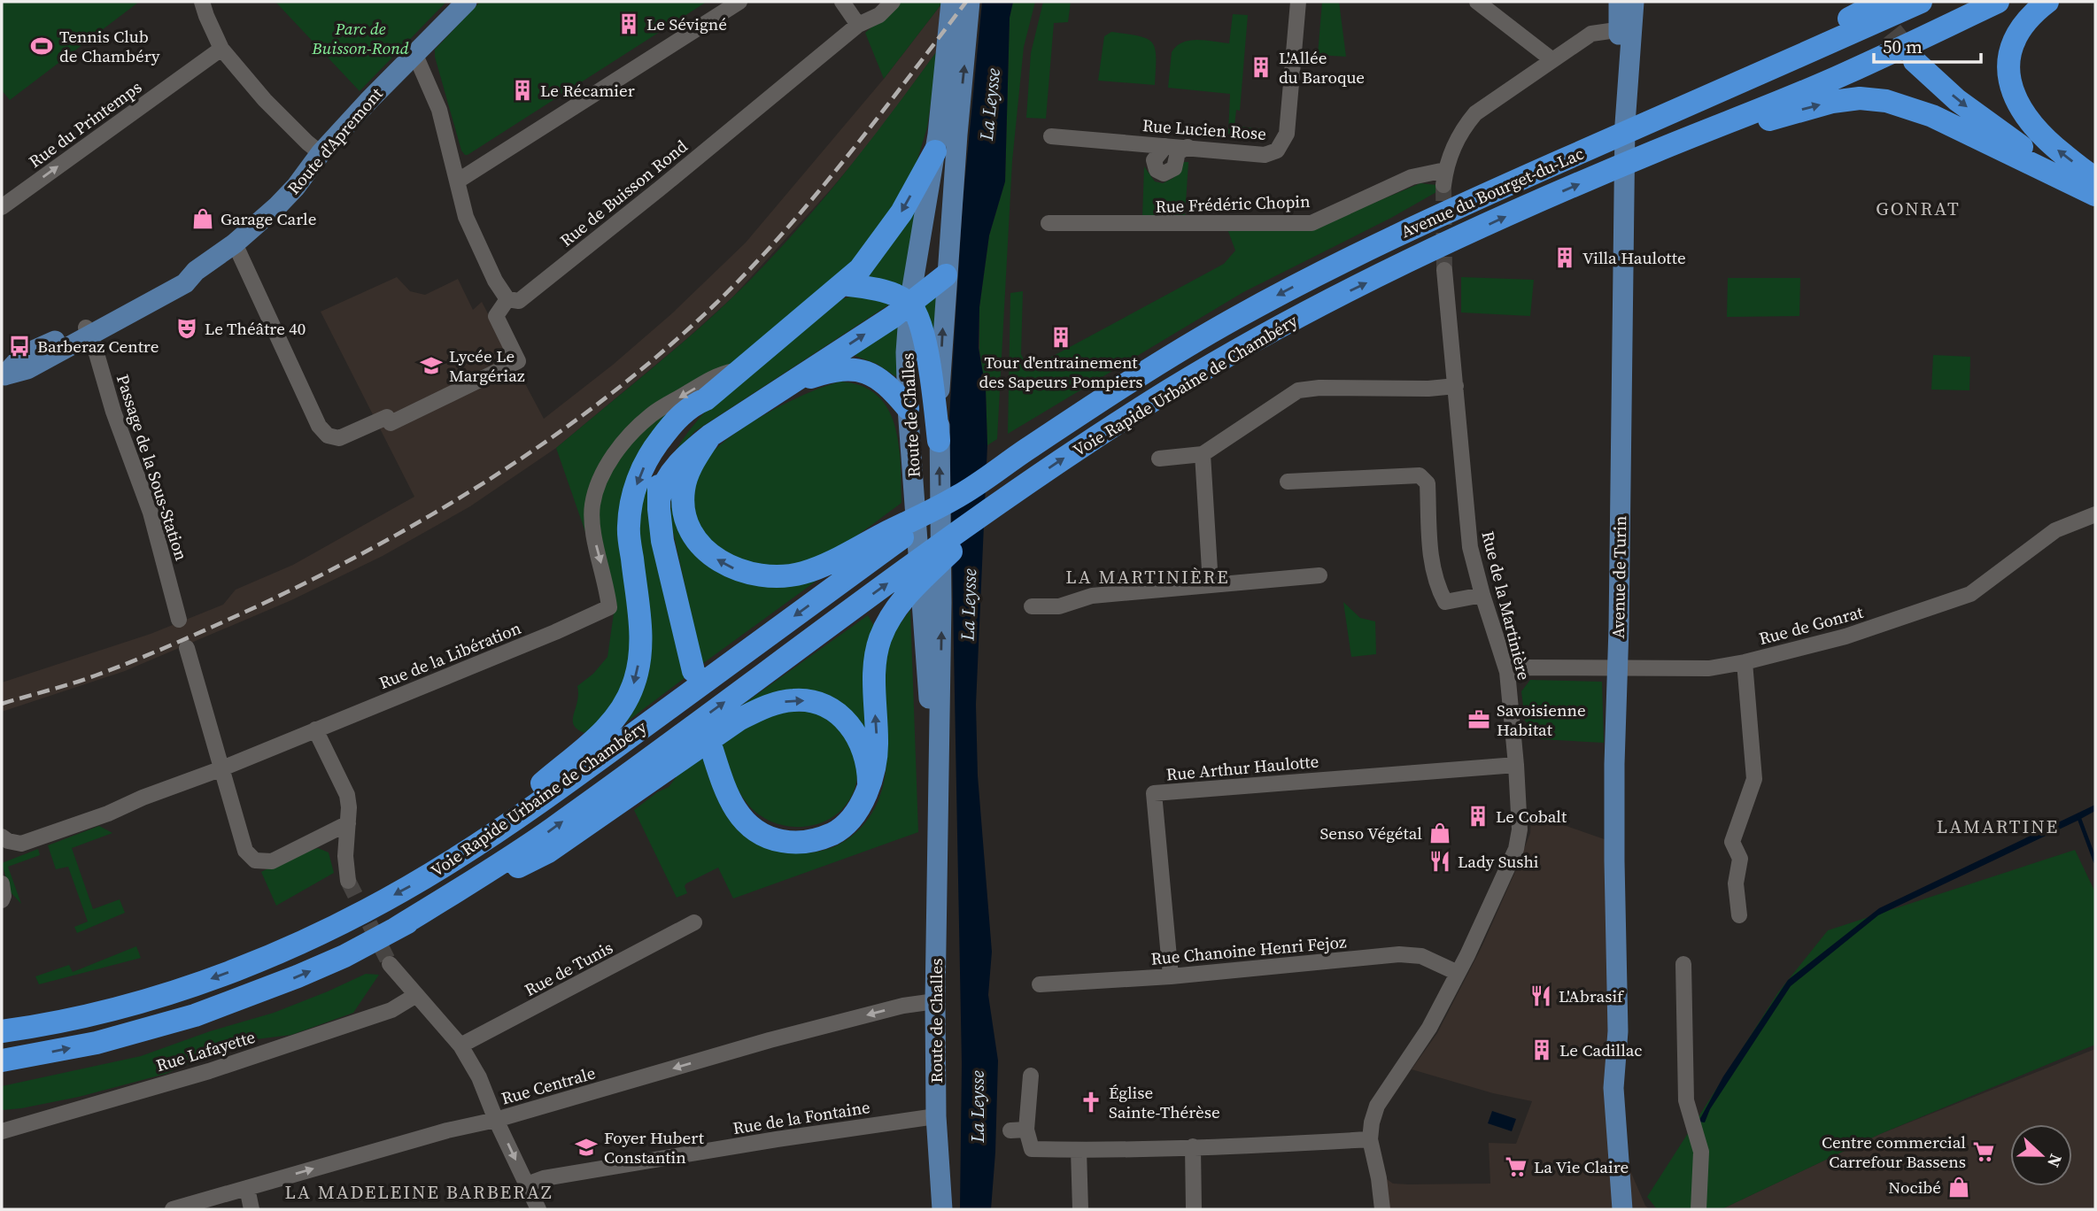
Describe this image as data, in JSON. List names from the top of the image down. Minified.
{"streets":{"highway":["Avenue du Bourget-du-Lac","Voie Rapide Urbaine de Chambéry"],"main road":["Route d'Apremont","Route de Challes","Avenue de Turin"],"street":["Rue du Printemps","Rue Lucien Rose","Rue de Buisson Rond","Rue Frédéric Chopin","Passage de la Sous-Station","Rue de la Martinière","Rue de Gonrat","Rue de la Libération","Rue Arthur Haulotte","Rue Chanoine Henri Fejoz","Rue de Tunis","Rue Lafayette","Rue Centrale","Rue de la Fontaine"]},"crossings":[["Route d'Apremont","Passage de la Sous-Station"],["Avenue du Bourget-du-Lac","Voie Rapide Urbaine de Chambéry"],["Avenue du Bourget-du-Lac","Avenue de Turin"],["Voie Rapide Urbaine de Chambéry","Rue de la Martinière"],["Route de Challes","Rue Centrale"],["Route de Challes","Rue de la Fontaine"],["Avenue de Turin","Rue de Gonrat"],["Rue de la Martinière","Rue de Gonrat"],["Rue de la Martinière","Rue Arthur Haulotte"],["Rue de la Martinière","Rue Chanoine Henri Fejoz"],["Rue Arthur Haulotte","Rue Chanoine Henri Fejoz"]],"one_way":["Rue du Printemps","Rue de la Libération"],"districts":["GONRAT","LA MARTINIÈRE","LAMARTINE","LA MADELEINE BARBERAZ"],"water":["La Leysse"],"parks":["Parc de Buisson-Rond"],"places":{"building":["Le Sévigné","L'Allée du Baroque","Le Récamier","Villa Haulotte","Tour d'entrainement des Sapeurs Pompiers","Le Cobalt","Le Cadillac"],"sports":["Tennis Club de Chambéry"],"shop":["Garage Carle","Senso Végétal","Nocibé"],"theatre":["Le Théâtre 40"],"bus stop":["Barberaz Centre"],"school or university":["Lycée Le Margériaz","Foyer Hubert Constantin"],"office":["Savoisienne Habitat"],"restaurant":["Lady Sushi","L'Abrasif"],"church":["Église Sainte-Thérèse"],"supermarket":["Centre commercial Carrefour Bassens","La Vie Claire"]},"scale_bar":"50 m","north":"right"}
